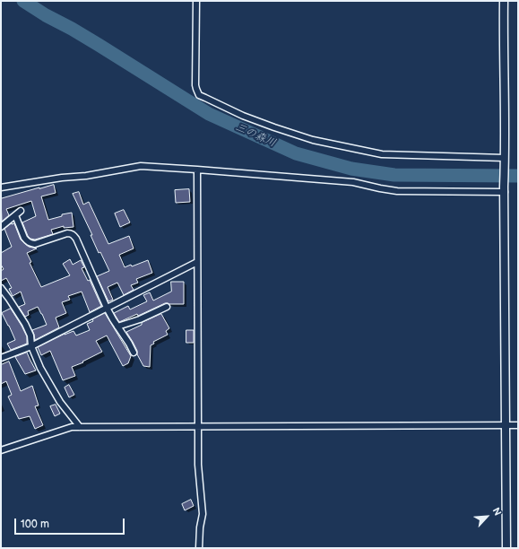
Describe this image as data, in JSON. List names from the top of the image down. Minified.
{"water":["三の森川"],"scale_bar":"100 m","north":"top right"}
